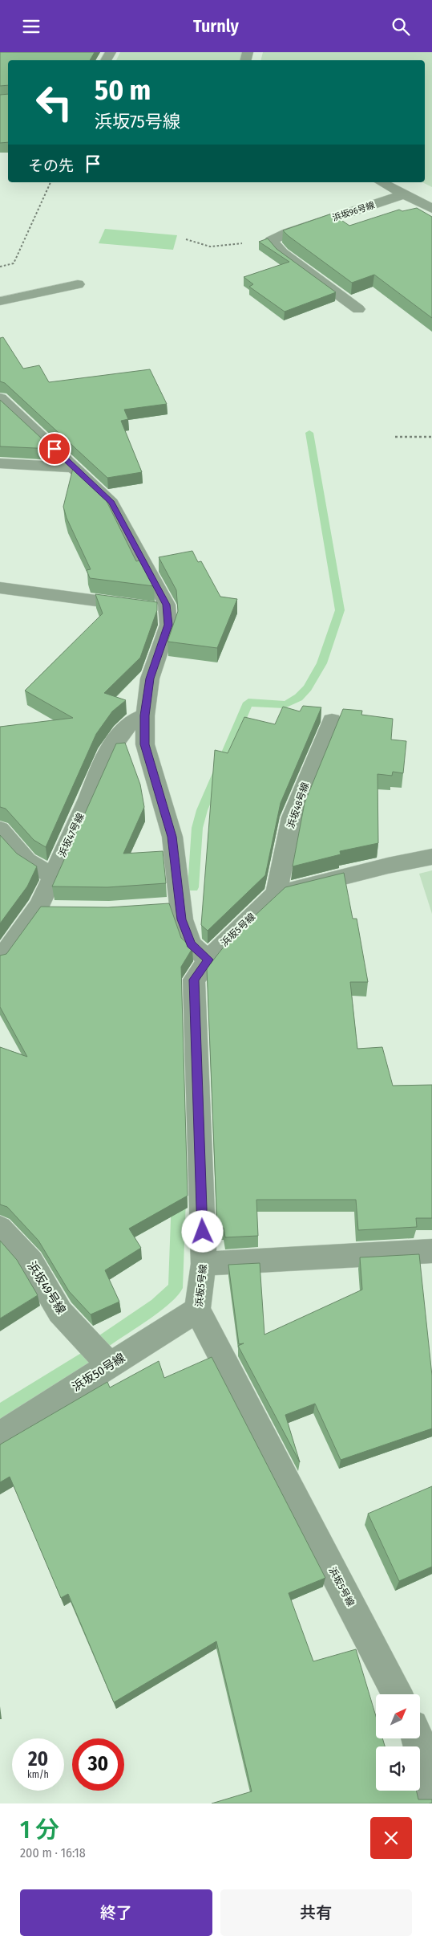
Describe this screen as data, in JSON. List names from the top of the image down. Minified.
{"streets":{"street":["浜坂96号線","浜坂48号線","浜坂47号線","浜坂5号線","浜坂49号線","浜坂50号線"]},"crossings":[["浜坂48号線","浜坂5号線"],["浜坂5号線","浜坂50号線"],["浜坂49号線","浜坂50号線"]],"north":"top right","page":{"header":"Turnly","turn":["50 m","浜坂75号線"],"then":"その先","speed":"20 km/h","limit":"30","heading":["1 分","200 m · 16:18"],"buttons":["終了","共有"]}}
